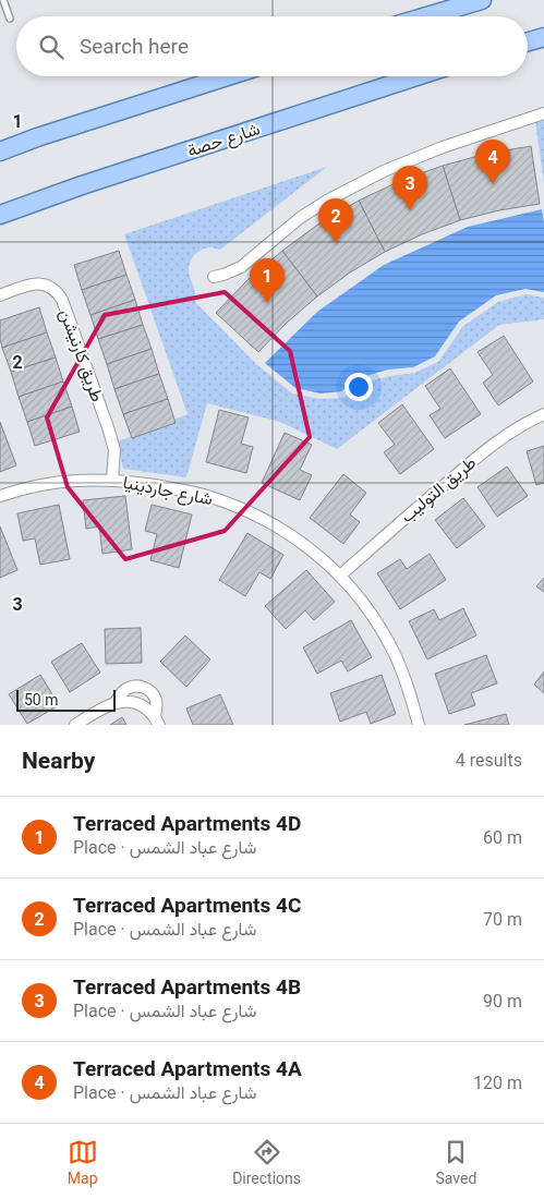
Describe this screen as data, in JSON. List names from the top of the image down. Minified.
{"streets":{"main road":["شارع حصة"],"street":["طريق كارنيشن","طريق التوليب","شارع جاردينيا"]},"crossings":[["طريق كارنيشن","شارع جاردينيا"],["طريق التوليب","شارع جاردينيا"]],"scale_bar":"50 m","page":{"search":"Search here","pins":["4","3","2","1"],"scale":"50 m","heading":["Nearby","4 results"],"list":[{"mark":"1","name":"Terraced Apartments 4D","note":"Place · شارع عباد الشمس","value":"60 m"},{"mark":"2","name":"Terraced Apartments 4C","note":"Place · شارع عباد الشمس","value":"70 m"},{"mark":"3","name":"Terraced Apartments 4B","note":"Place · شارع عباد الشمس","value":"90 m"},{"mark":"4","name":"Terraced Apartments 4A","note":"Place · شارع عباد الشمس","value":"120 m"}],"nav":["Map","Directions","Saved"]},"grid":{"rows":["1","2","3"]}}
